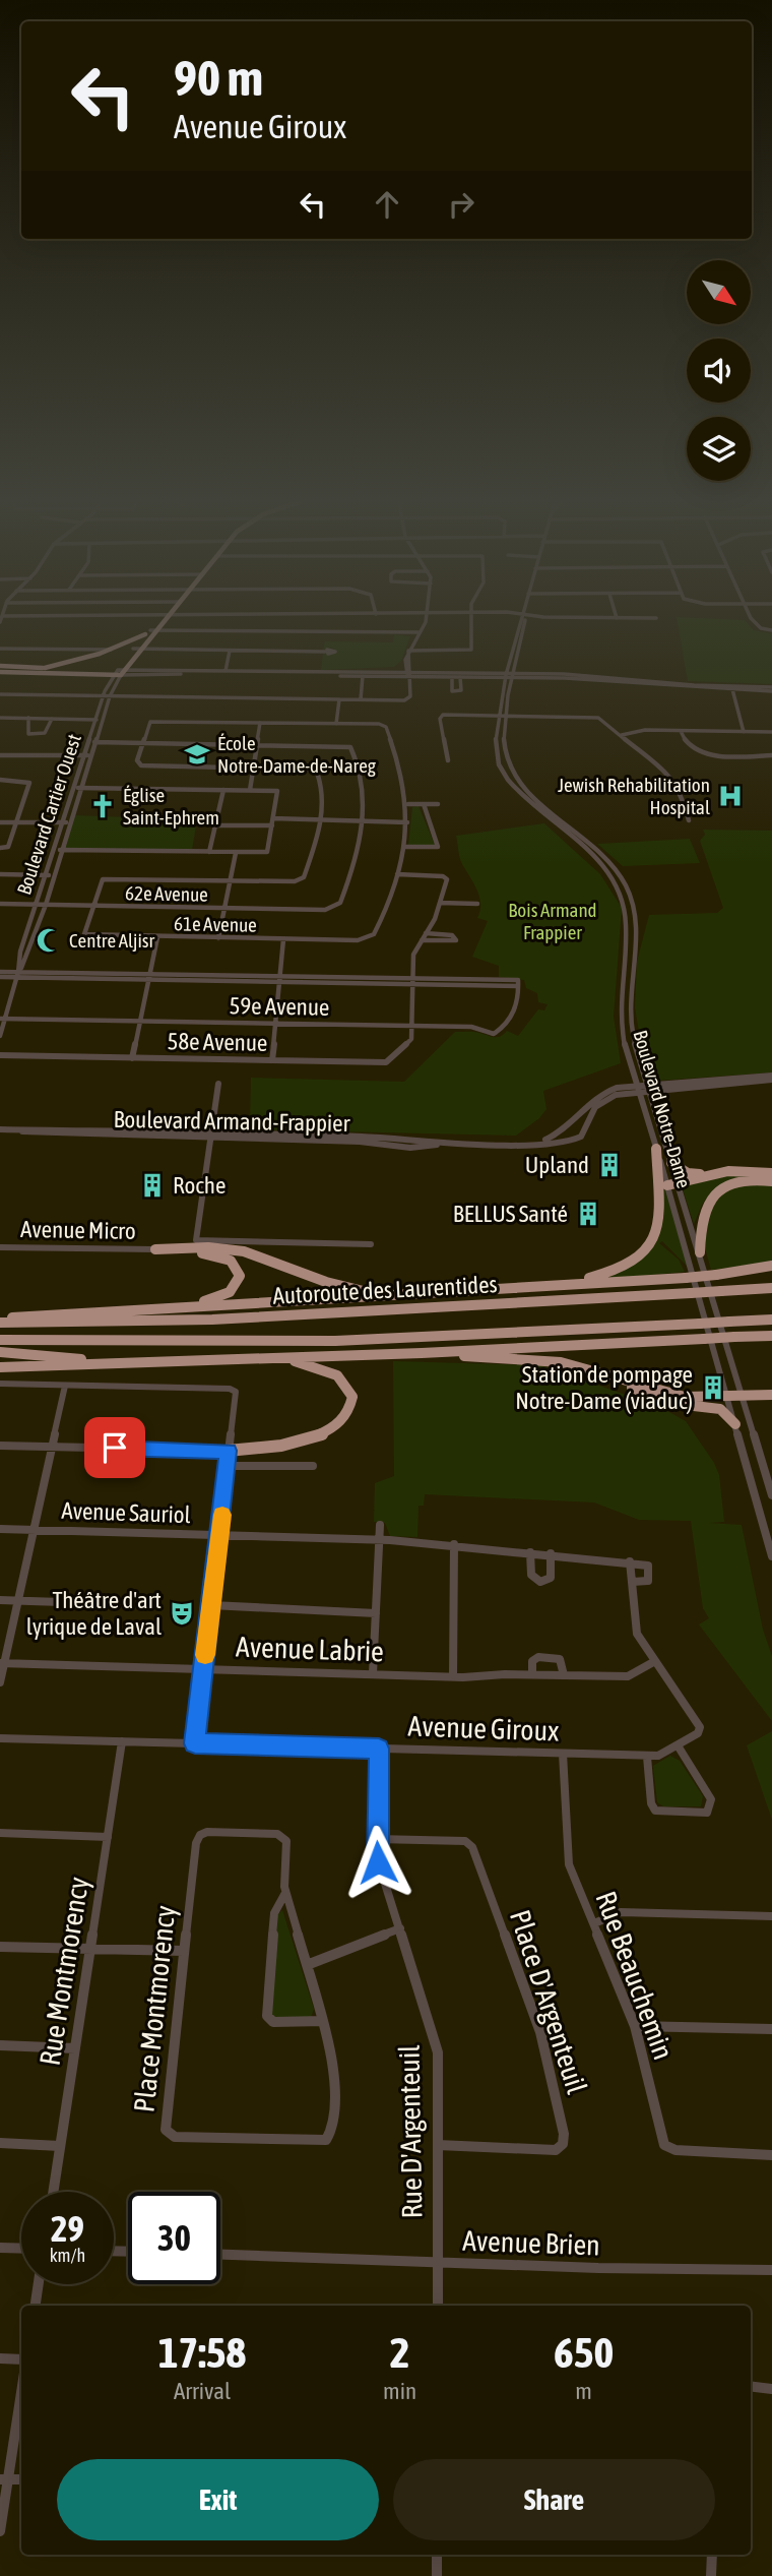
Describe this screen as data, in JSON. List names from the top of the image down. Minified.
{"streets":{"highway":["Autoroute des Laurentides"],"street":["Boulevard Cartier Ouest","62e Avenue","61e Avenue","59e Avenue","58e Avenue","Boulevard Notre-Dame","Boulevard Armand-Frappier","Avenue Micro","Avenue Sauriol","Avenue Labrie","Avenue Giroux","Rue Montmorency","Rue Beauchemin","Place D'Argenteuil","Place Montmorency","Rue D'Argenteuil","Avenue Brien"]},"crossings":[["Boulevard Cartier Ouest","62e Avenue"],["Boulevard Cartier Ouest","59e Avenue"],["62e Avenue","61e Avenue"],["59e Avenue","58e Avenue"],["Boulevard Notre-Dame","Boulevard Armand-Frappier"],["Boulevard Notre-Dame","Autoroute des Laurentides"],["Avenue Labrie","Avenue Giroux"],["Avenue Giroux","Rue Montmorency"],["Avenue Giroux","Rue Beauchemin"],["Avenue Giroux","Rue D'Argenteuil"],["Place D'Argenteuil","Rue D'Argenteuil"],["Rue D'Argenteuil","Avenue Brien"]],"parks":["Bois Armand Frappier"],"places":{"school or university":["École Notre-Dame-de-Nareg"],"hospital":["Jewish Rehabilitation Hospital"],"church":["Église Saint-Ephrem"],"mosque":["Centre Aljisr"],"building":["Upland","Roche","BELLUS Santé","Station de pompage Notre-Dame (viaduc)"],"theatre":["Théâtre d'art lyrique de Laval"]},"north":"bottom right","page":{"turn":["90 m","Avenue Giroux"],"speed":"29 km/h","limit":"30","eta":["17:58","Arrival","2","min","650","m"],"buttons":["Exit","Share"]}}
